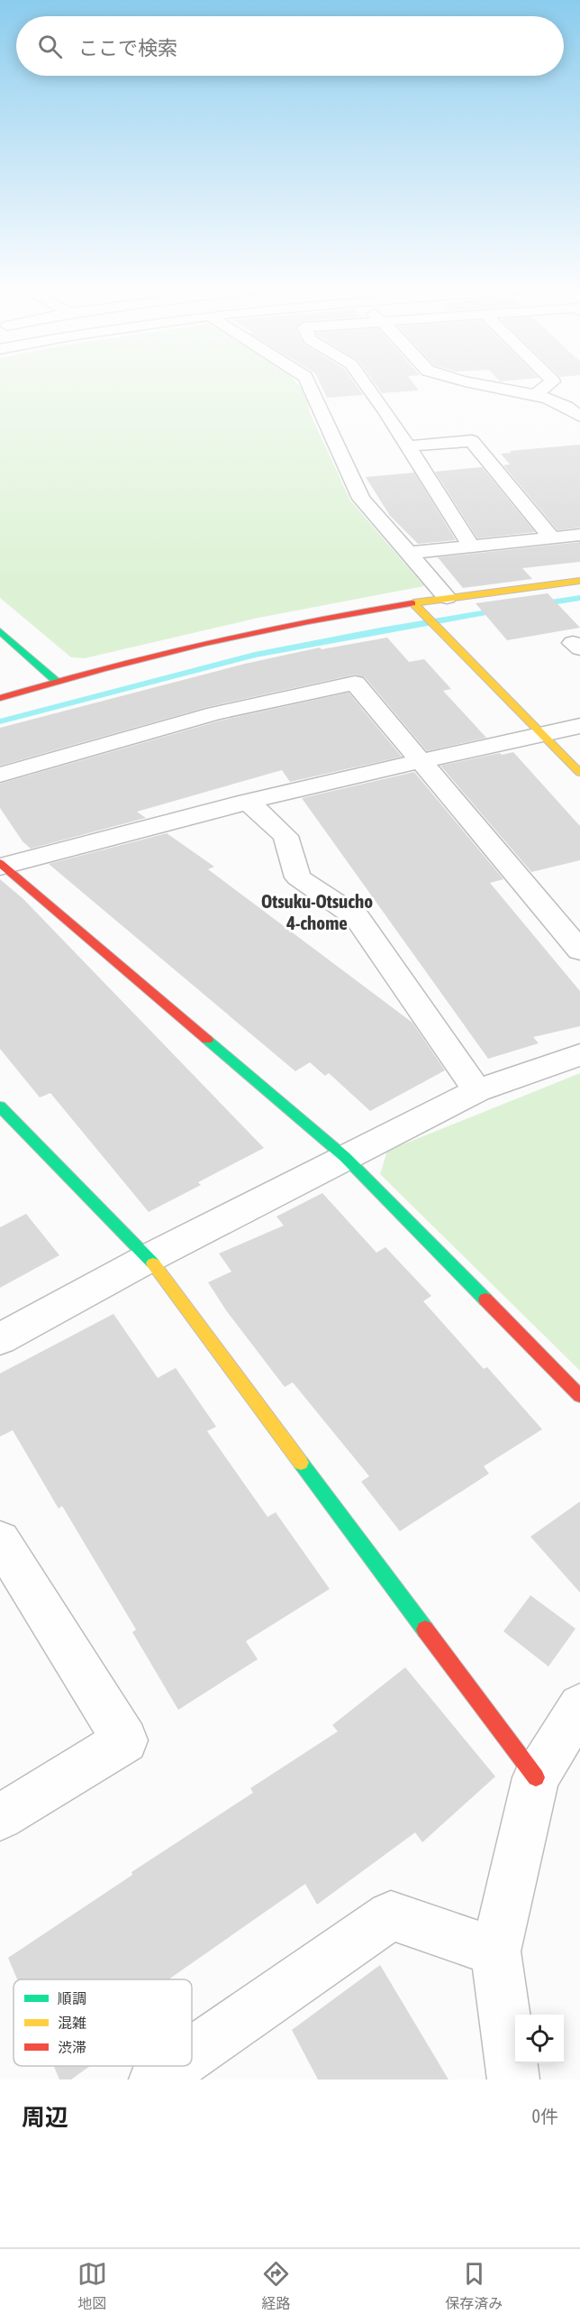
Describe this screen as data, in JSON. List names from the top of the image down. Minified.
{"districts":["Otsuku-Otsucho 4-chome"],"legend":["順調","混雑","渋滞"],"page":{"search":"ここで検索","heading":["周辺","0件"],"nav":["地図","経路","保存済み"]}}
